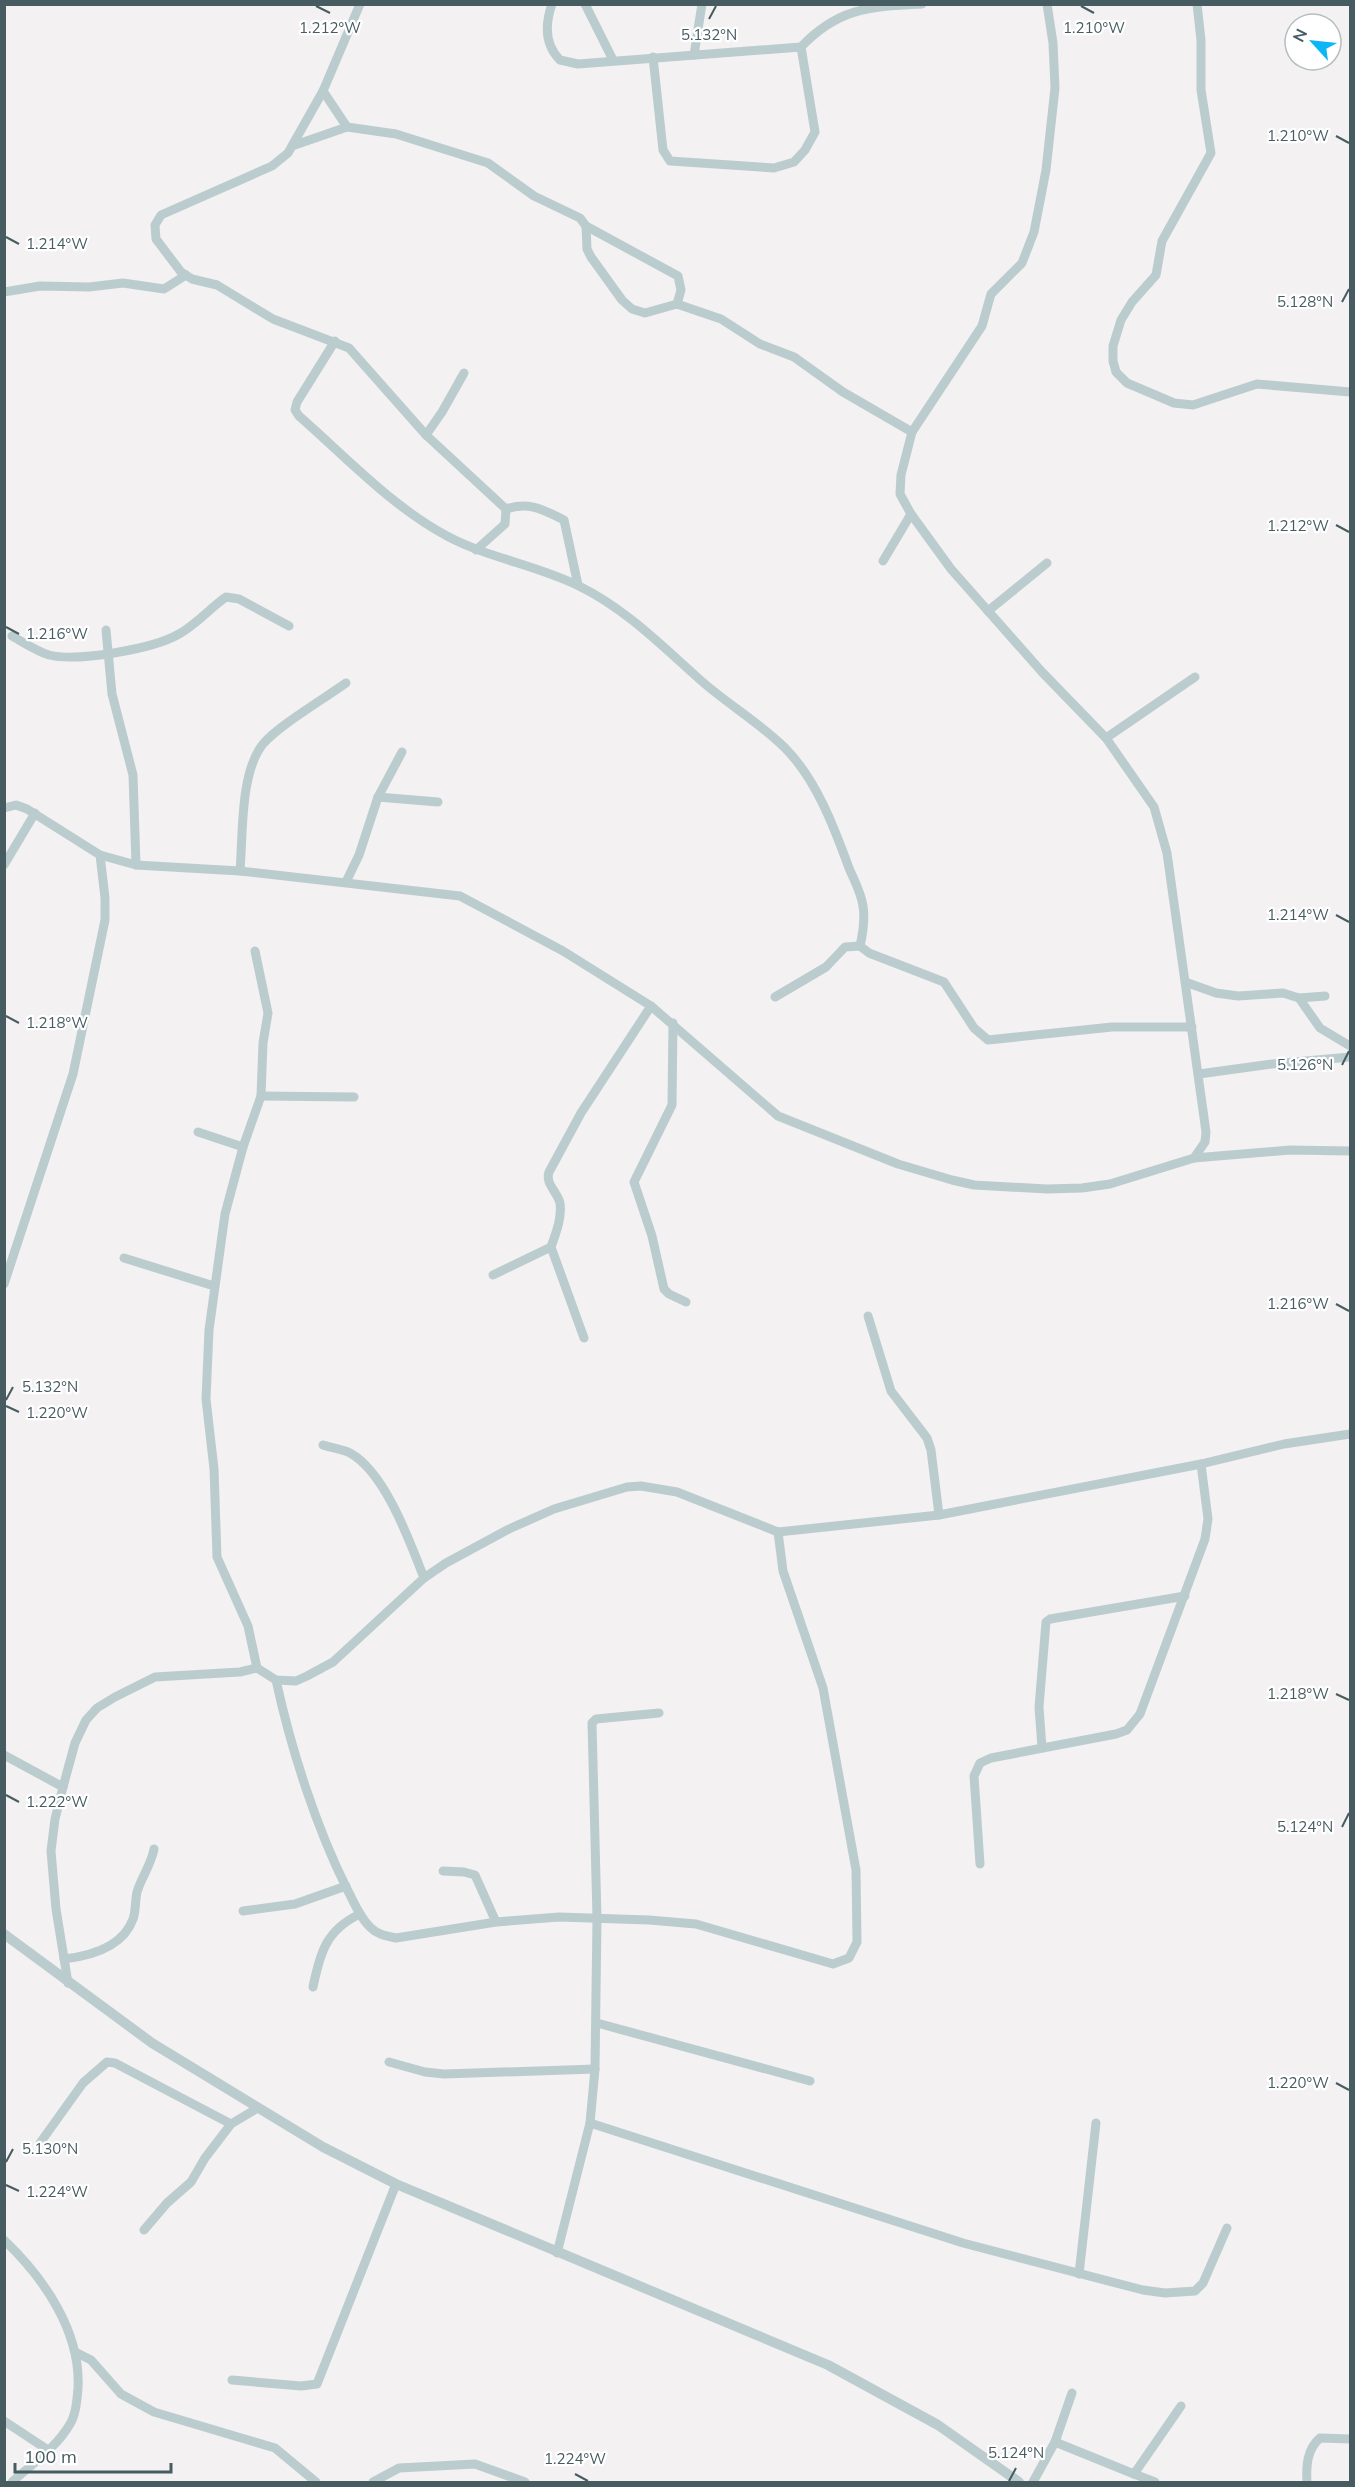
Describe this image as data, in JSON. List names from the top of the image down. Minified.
{"scale_bar":"100 m","north":"top left","coordinates":["1.212°W","1.210°W","5.132°N","1.214°W","5.128°N","1.216°W","1.218°W","5.126°N","1.220°W","1.222°W","5.124°N","5.130°N","1.224°W"]}
